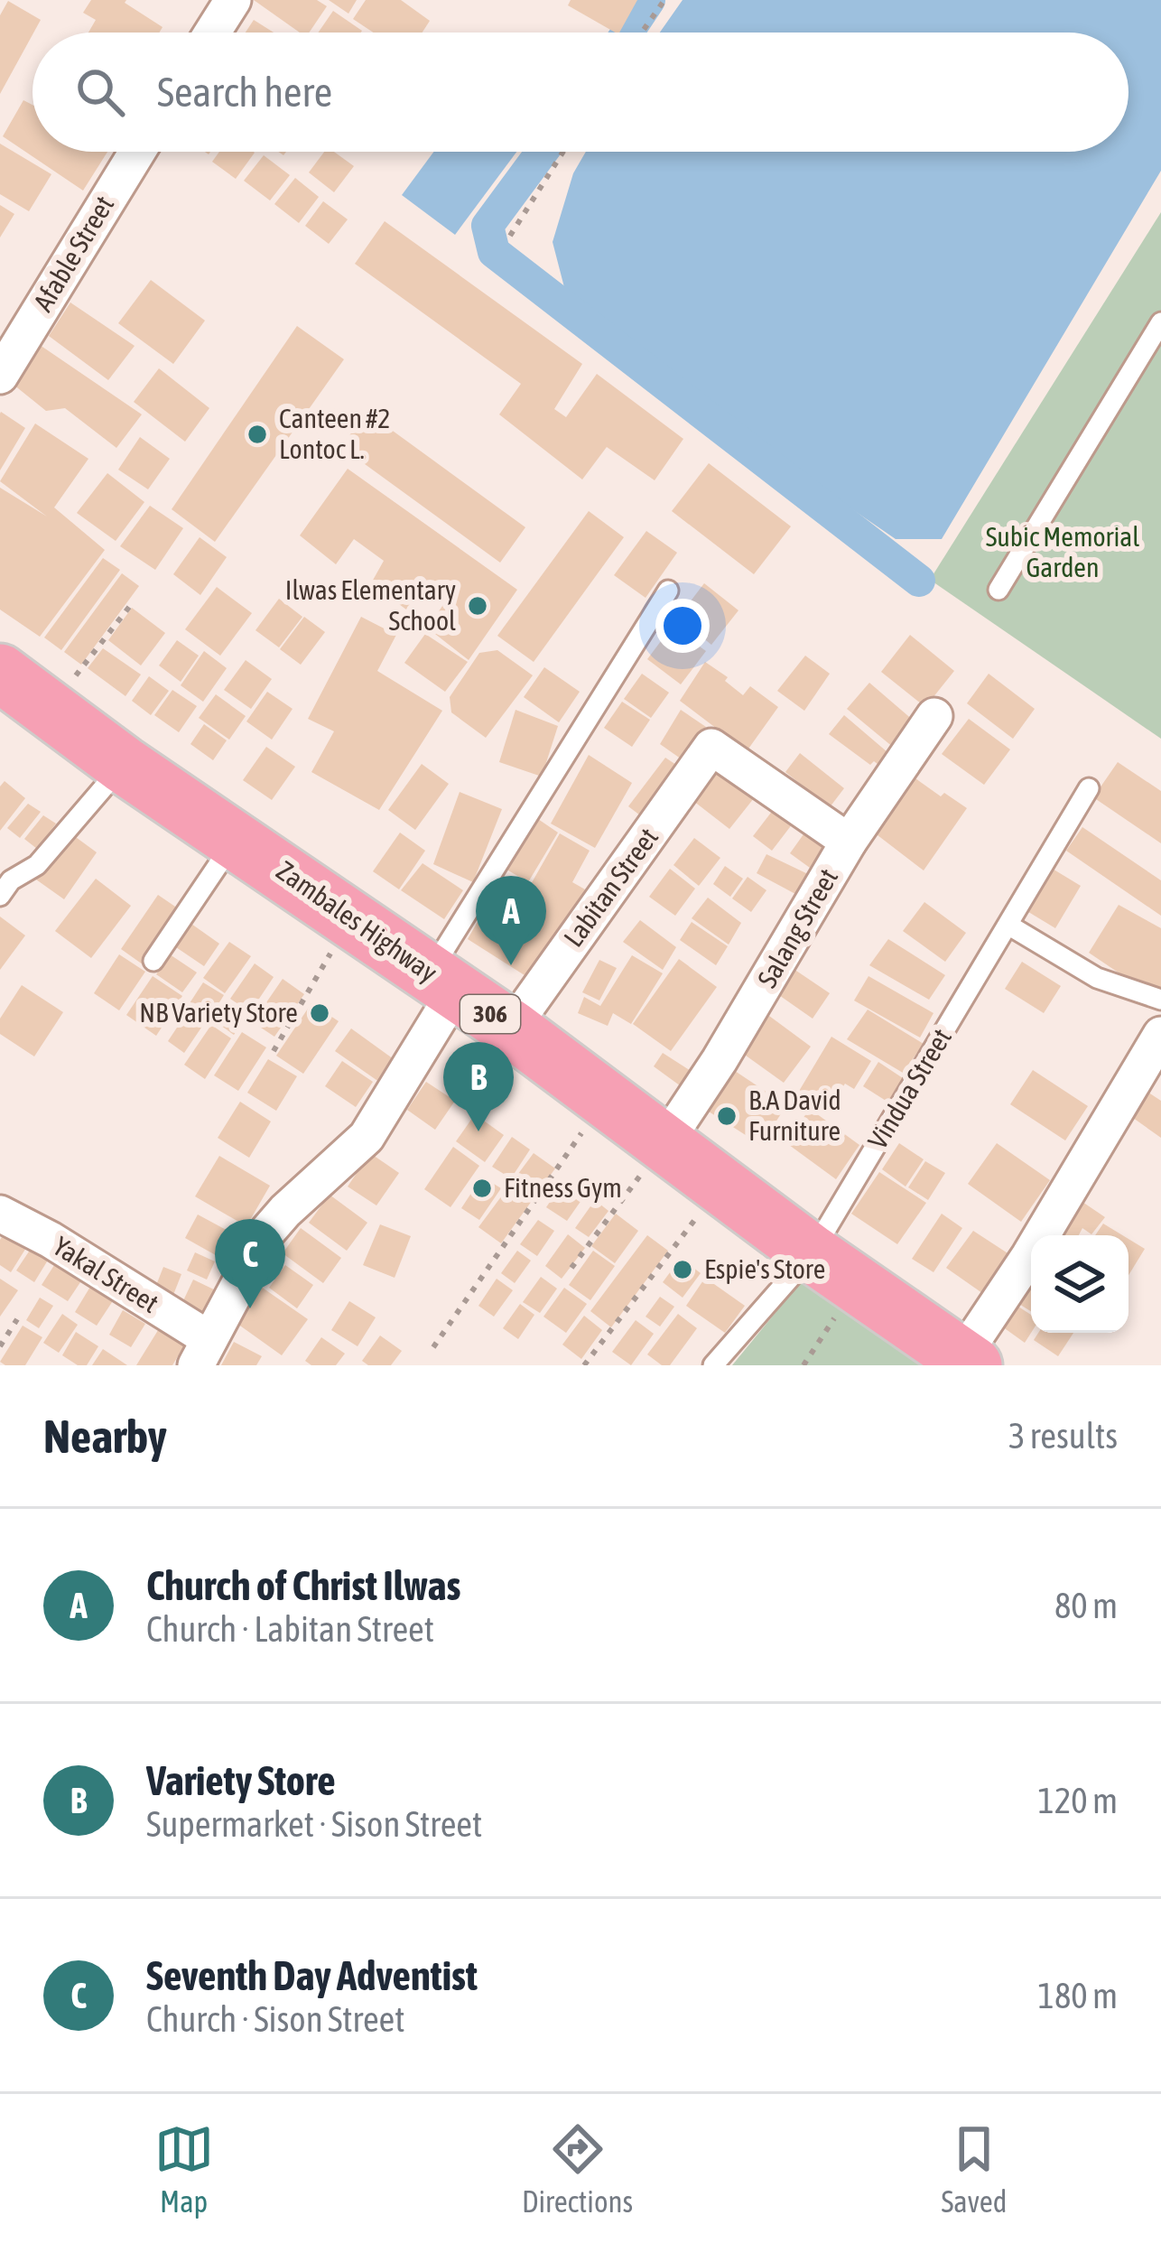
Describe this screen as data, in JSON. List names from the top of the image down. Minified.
{"streets":{"main road":["Zambales Highway","306"],"street":["Afable Street","Labitan Street","Salang Street","Yakal Street"],"lane":["Vindua Street"]},"crossings":[["Labitan Street","Zambales Highway"],["Labitan Street","Salang Street"],["Zambales Highway","Salang Street"],["Zambales Highway","Vindua Street"]],"parks":["Subic Memorial Garden"],"places":["Canteen #2 Lontoc L.","Ilwas Elementary School","NB Variety Store","B.A David Furniture","Fitness Gym","Espie's Store"],"page":{"search":"Search here","pins":["A","B","C"],"heading":["Nearby","3 results"],"list":[{"mark":"A","name":"Church of Christ Ilwas","note":"Church · Labitan Street","value":"80 m"},{"mark":"B","name":"Variety Store","note":"Supermarket · Sison Street","value":"120 m"},{"mark":"C","name":"Seventh Day Adventist","note":"Church · Sison Street","value":"180 m"}],"nav":["Map","Directions","Saved"]}}
